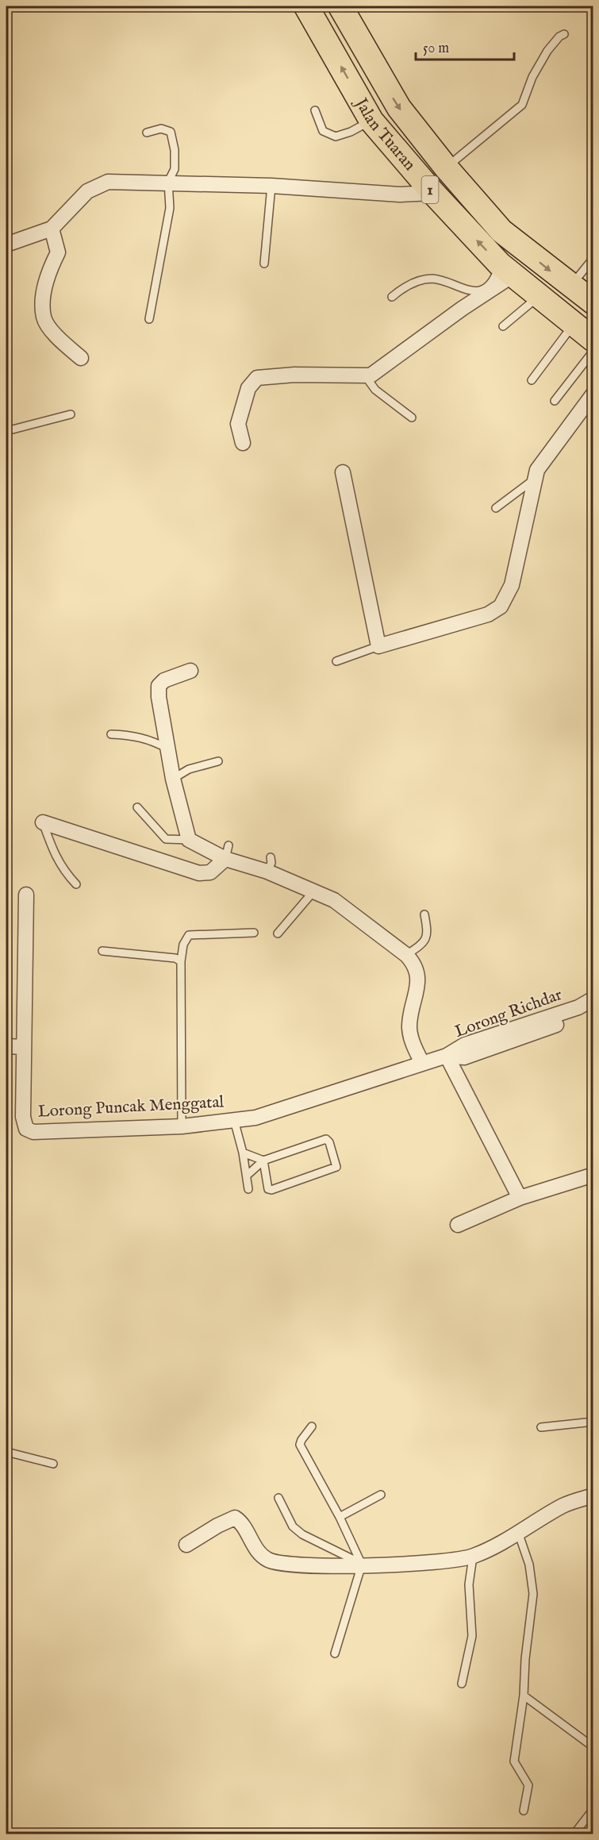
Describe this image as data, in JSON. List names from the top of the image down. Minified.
{"streets":{"main road":["Jalan Tuaran","1"],"street":["Lorong Richdar","Lorong Puncak Menggatal"]},"crossings":[["Lorong Richdar","Lorong Puncak Menggatal"]],"scale_bar":"50 m"}
